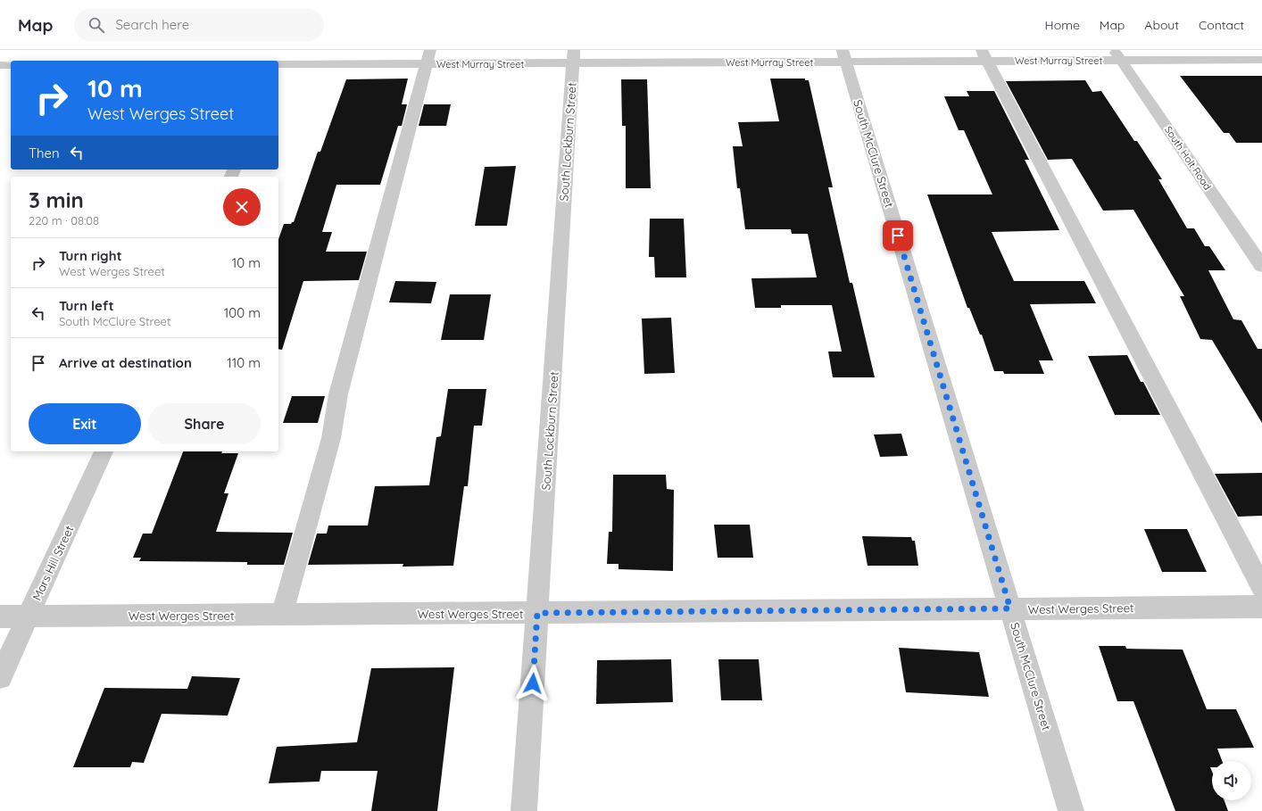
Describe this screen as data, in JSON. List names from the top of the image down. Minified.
{"streets":{"street":["West Murray Street","South Lockburn Street","South McClure Street","South Holt Road","Mars Hill Street","West Werges Street"]},"crossings":[["West Murray Street","South Lockburn Street"],["West Murray Street","South McClure Street"],["West Murray Street","South Holt Road"],["South Lockburn Street","West Werges Street"],["South McClure Street","West Werges Street"],["Mars Hill Street","West Werges Street"]],"page":{"header":"Map","search":"Search here","nav":["Home","Map","About","Contact"],"turn":["10 m","West Werges Street"],"then":"Then","heading":["3 min","220 m · 08:08"],"list":[{"name":"Turn right","note":"West Werges Street","value":"10 m"},{"name":"Turn left","note":"South McClure Street","value":"100 m"},{"name":"Arrive at destination","value":"110 m"}],"buttons":["Exit","Share"]}}
